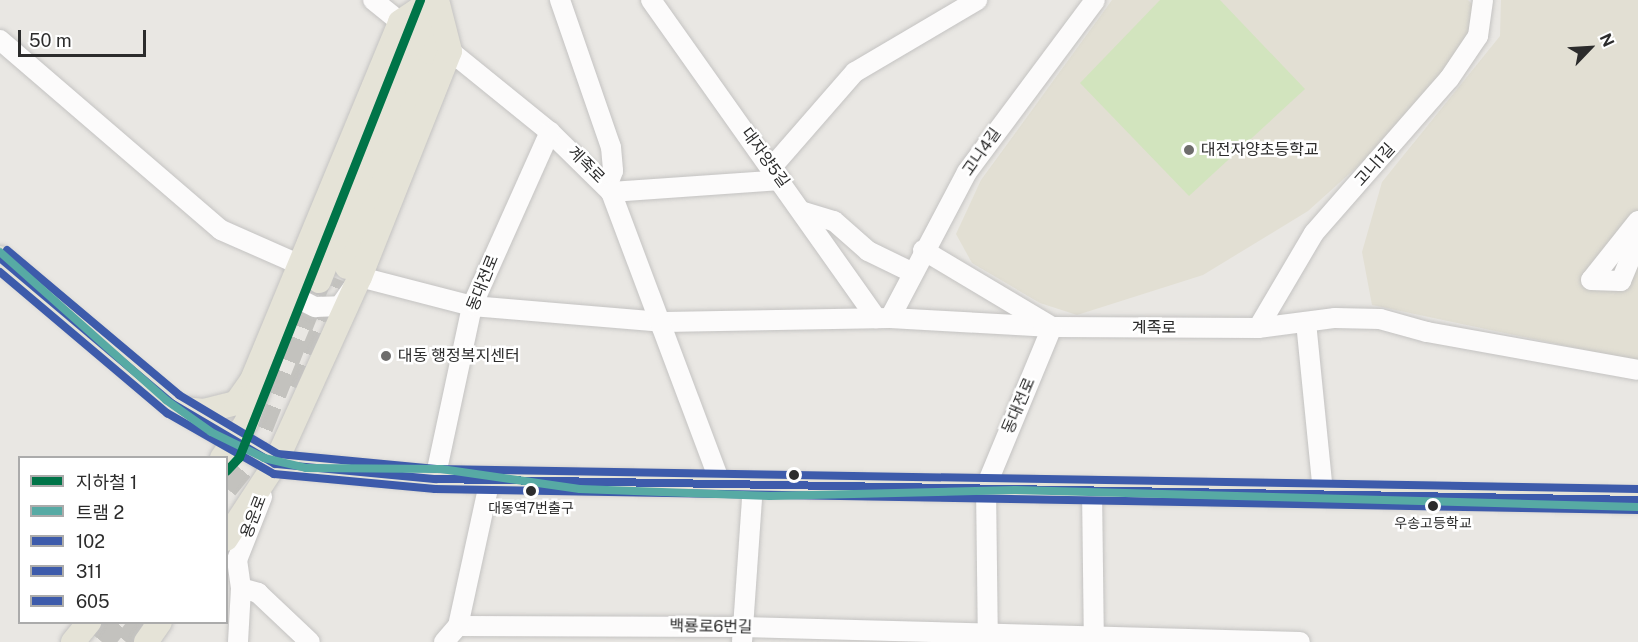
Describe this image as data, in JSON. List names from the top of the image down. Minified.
{"streets":{"street":["고니4길","대자양5길","계족로","고니1길","동대전로","용운로","백룡로6번길"]},"crossings":[["고니4길","대자양5길"],["고니4길","계족로"],["대자양5길","계족로"],["계족로","고니1길"],["계족로","동대전로"]],"places":["대전자양초등학교","대동 행정복지센터","대동역7번출구","우송고등학교"],"lines":["metro line 1","transit line 605","tram line 2","transit line 102","transit line 311"],"legend":["지하철 1","트램 2","102","311","605"],"scale_bar":"50 m","north":"top right"}
